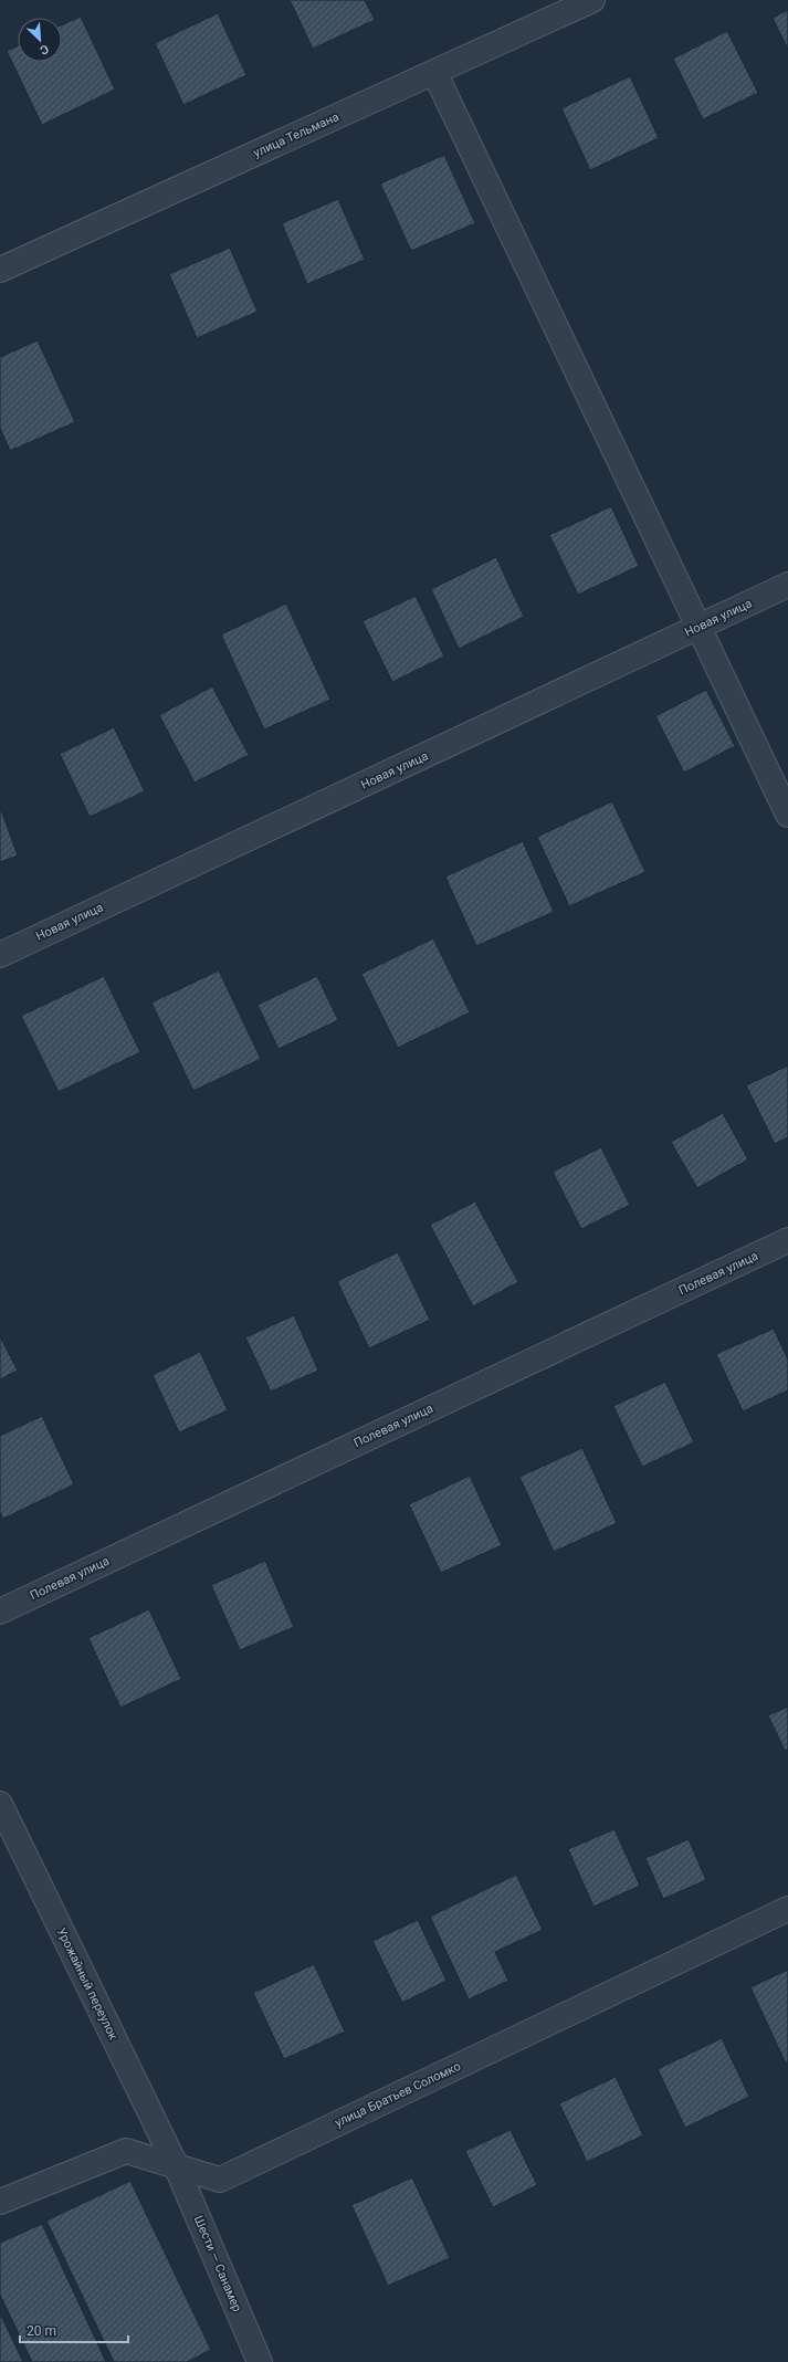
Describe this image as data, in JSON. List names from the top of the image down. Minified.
{"streets":{"street":["улица Тельмана","Новая улица","Полевая улица","Урожайный переулок","улица Братьев Соломко","Шести — Санамер"]},"crossings":[["Урожайный переулок","улица Братьев Соломко"],["Урожайный переулок","Шести — Санамер"],["улица Братьев Соломко","Шести — Санамер"]],"scale_bar":"20 m","north":"bottom right"}
